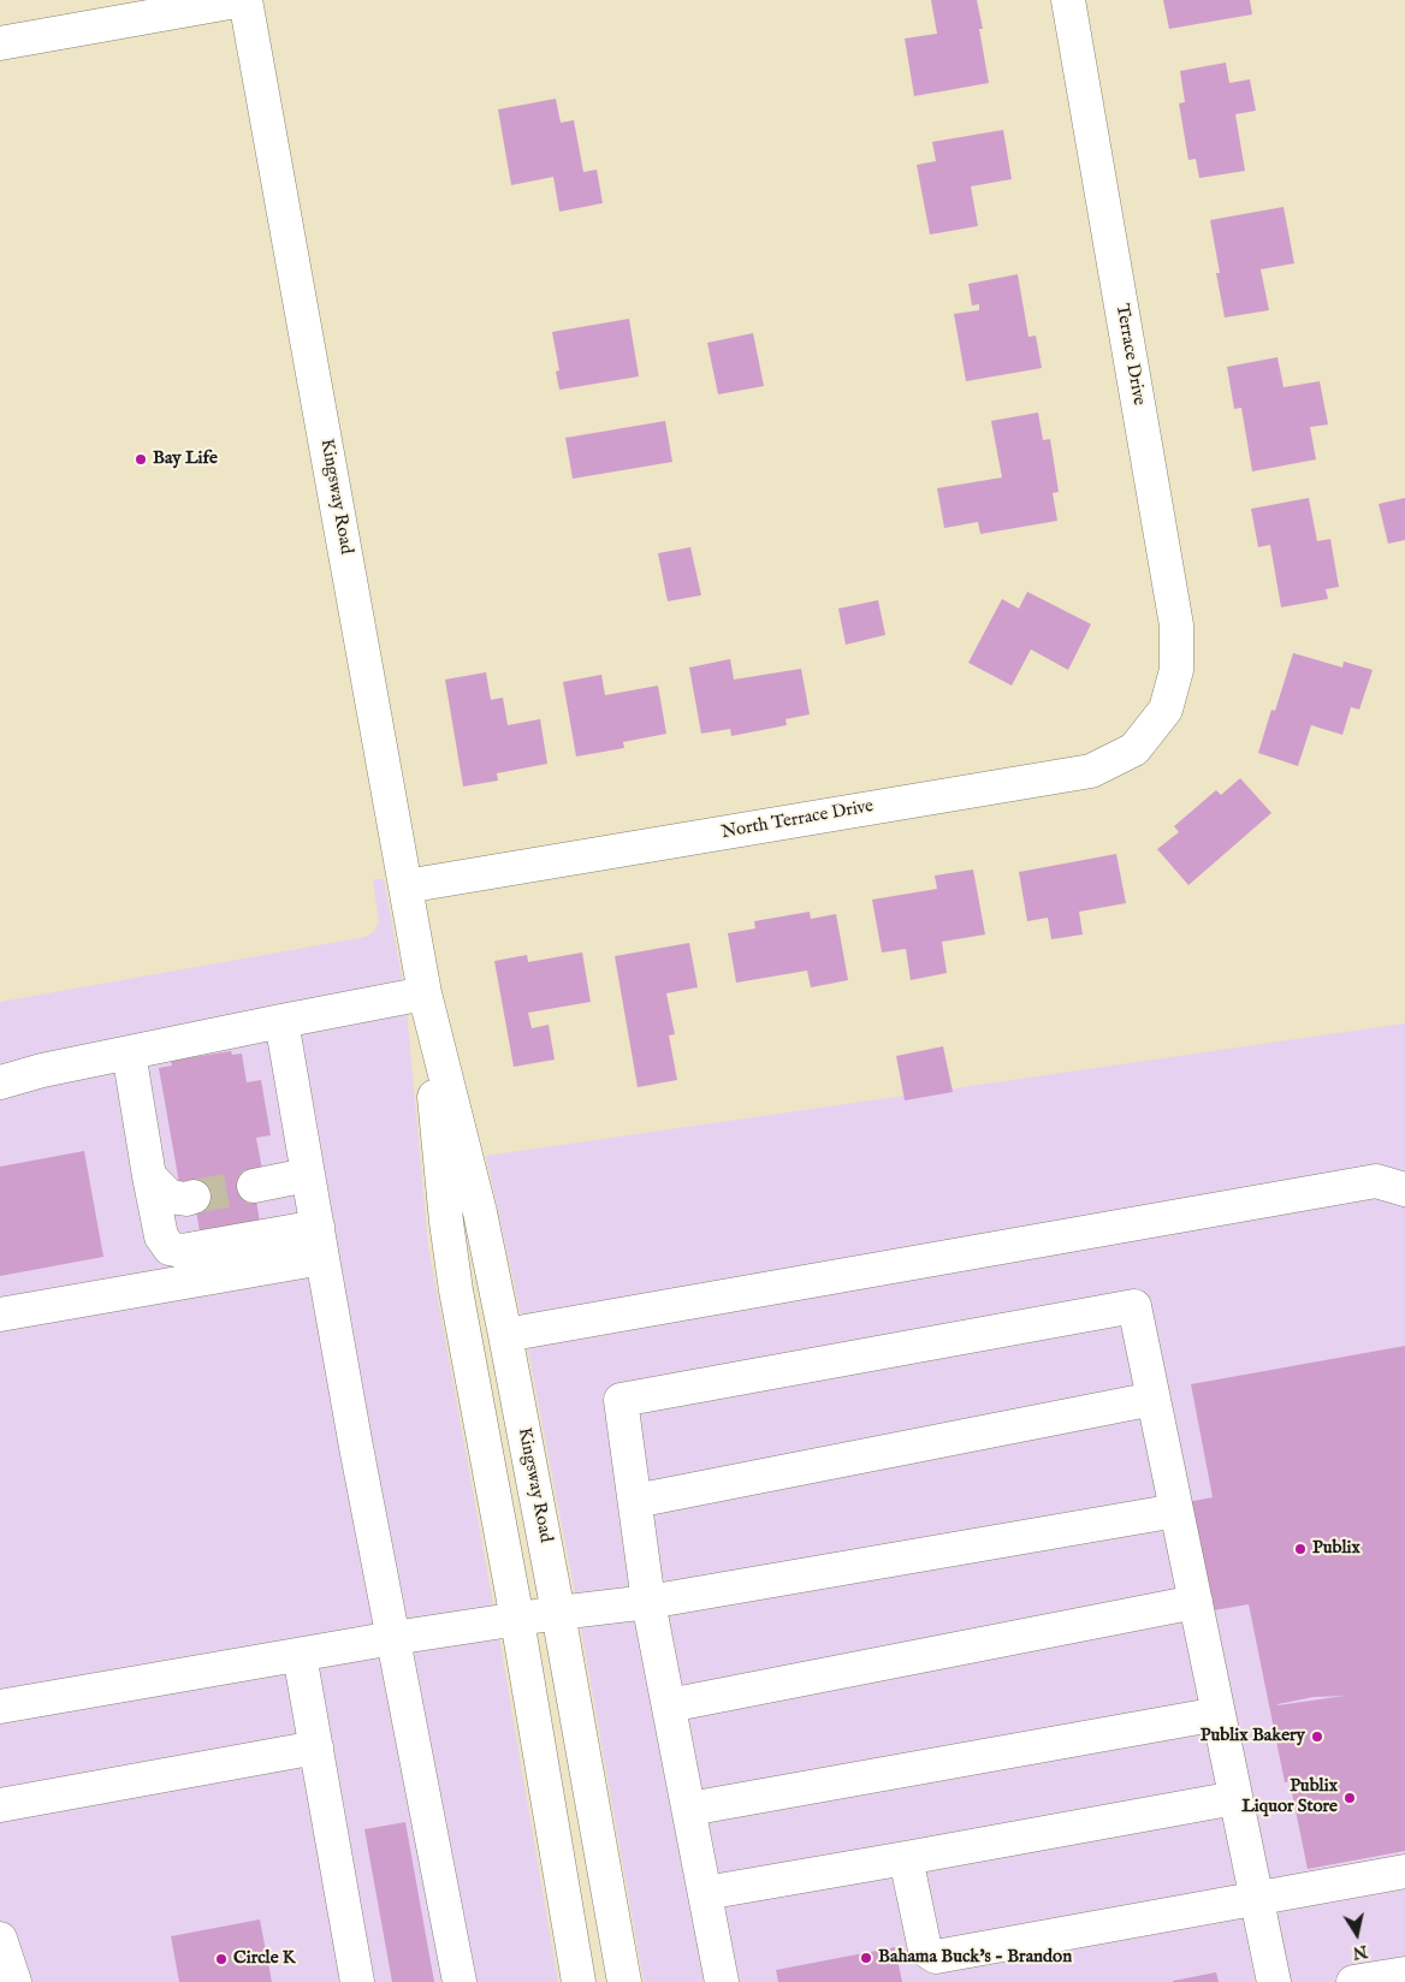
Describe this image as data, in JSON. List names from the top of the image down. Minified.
{"streets":{"street":["Terrace Drive","Kingsway Road","North Terrace Drive"]},"crossings":[["Terrace Drive","North Terrace Drive"],["Kingsway Road","North Terrace Drive"]],"places":["Bay Life","Publix","Publix Bakery","Publix Liquor Store","Bahama Buck's - Brandon","Circle K"],"north":"bottom"}
